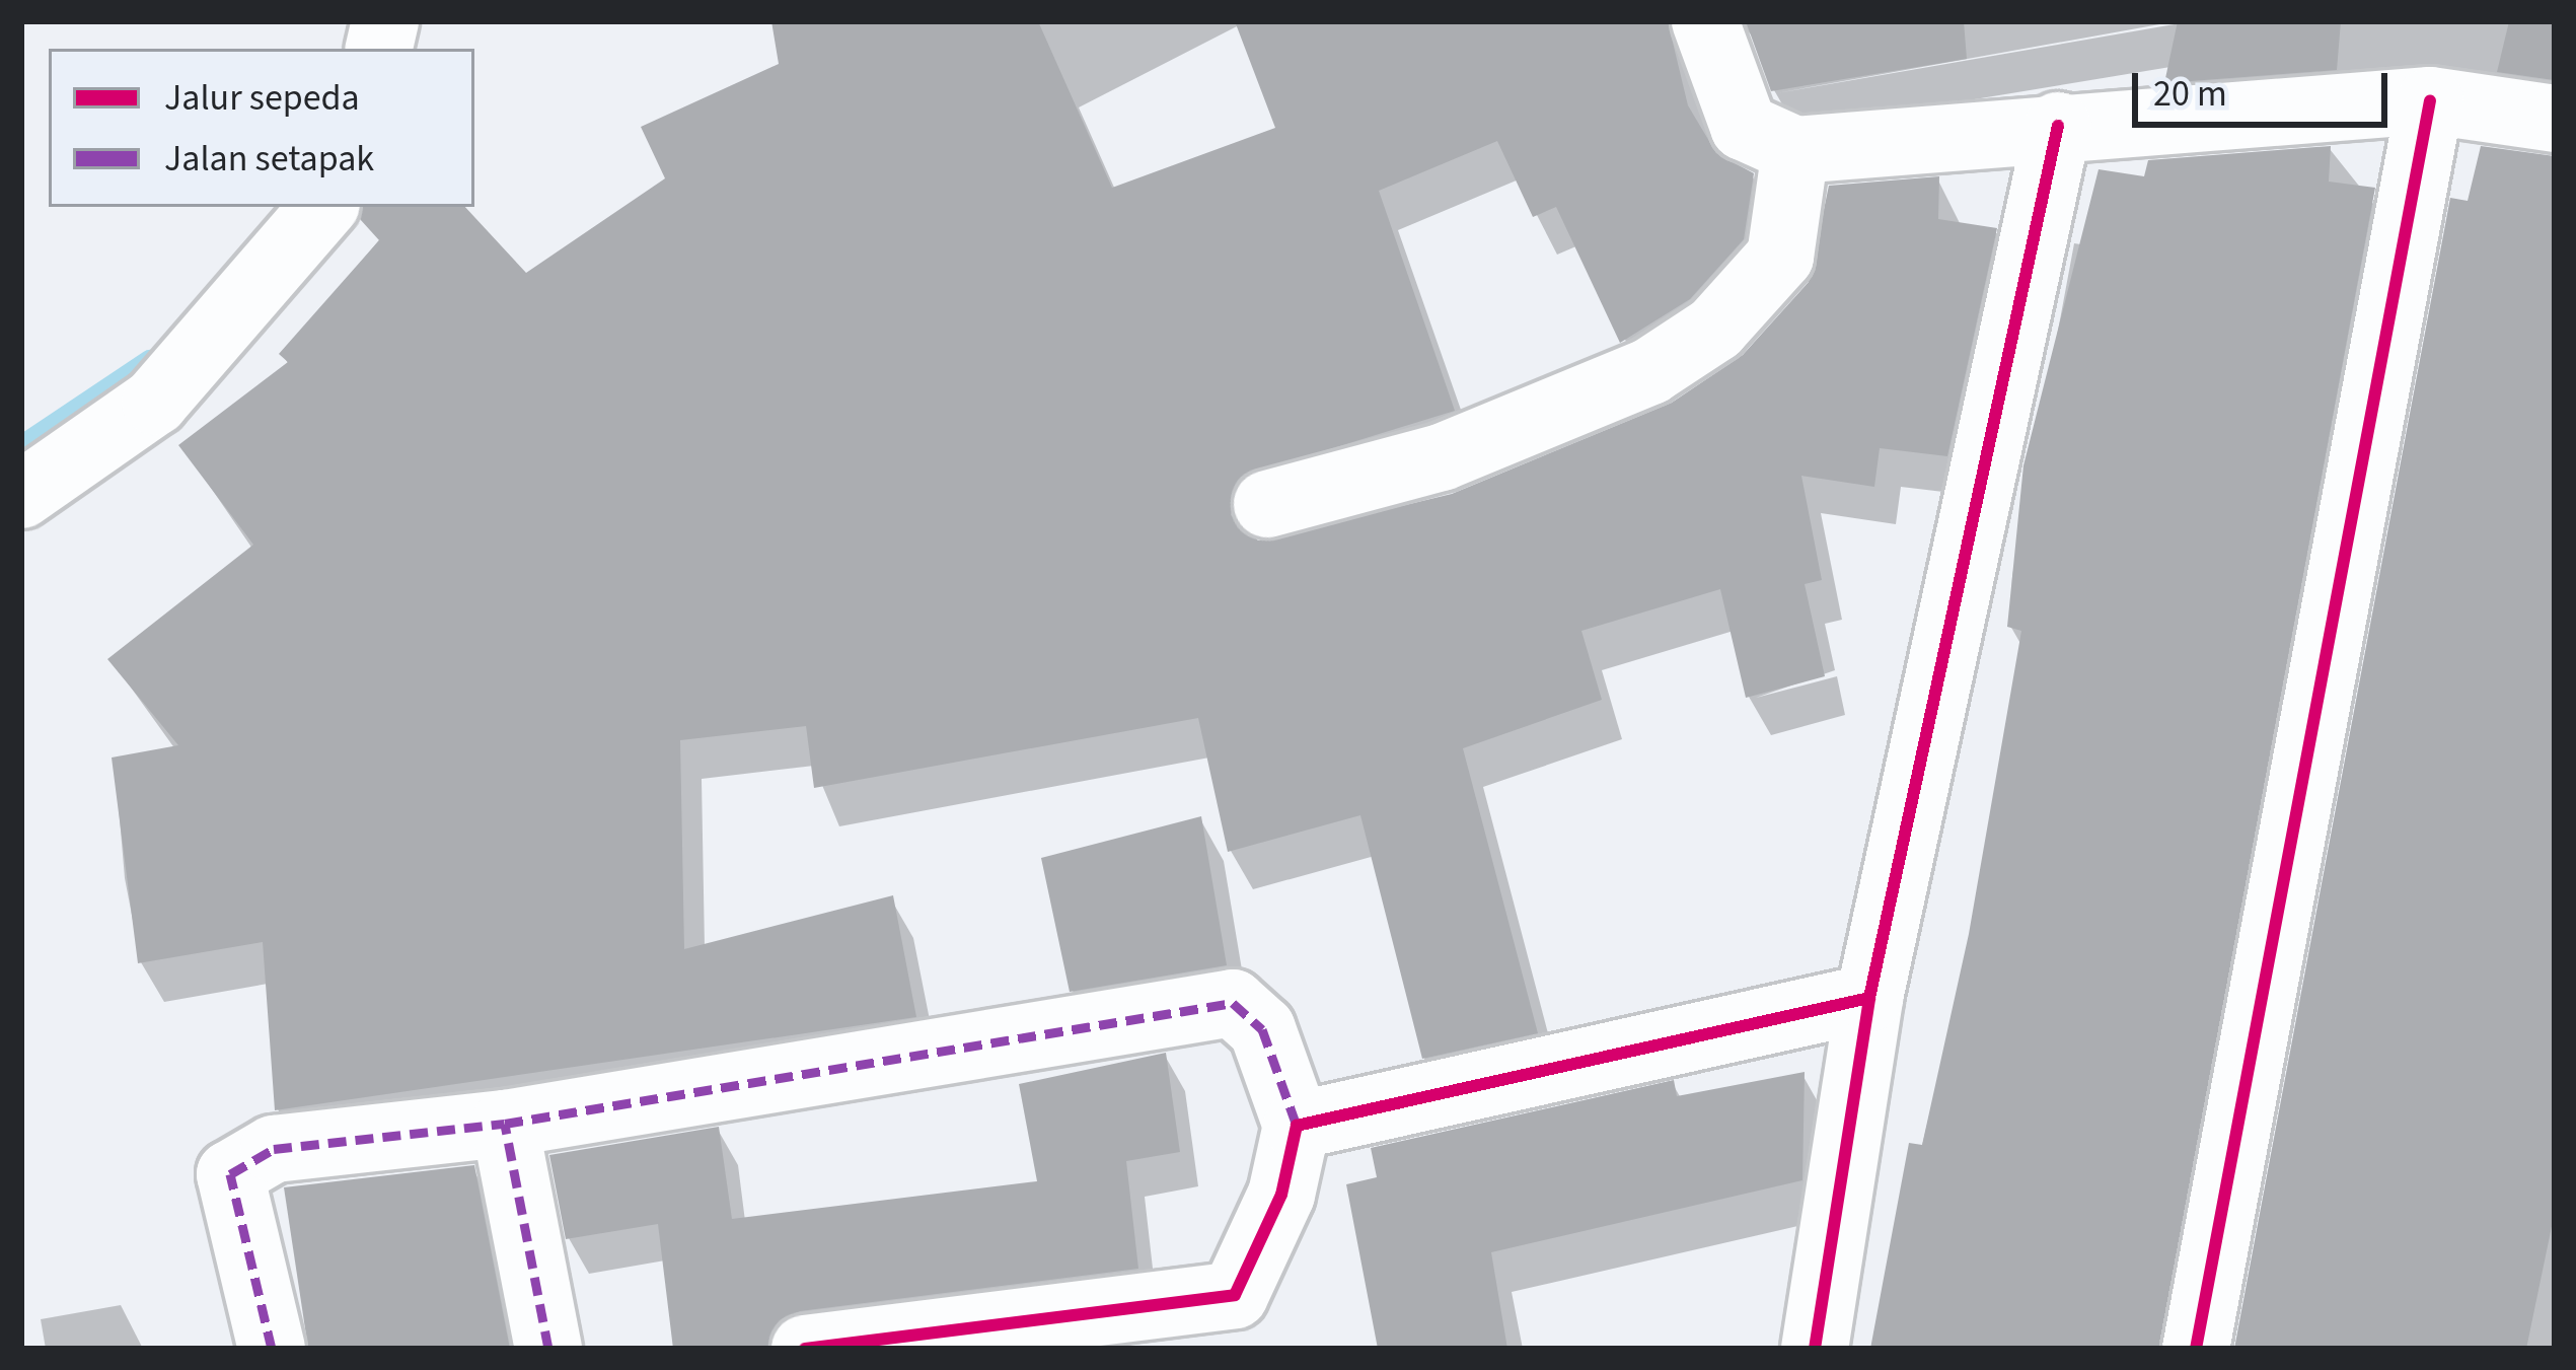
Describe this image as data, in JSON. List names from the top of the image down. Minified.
{"legend":["Jalur sepeda","Jalan setapak"],"scale_bar":"20 m"}
